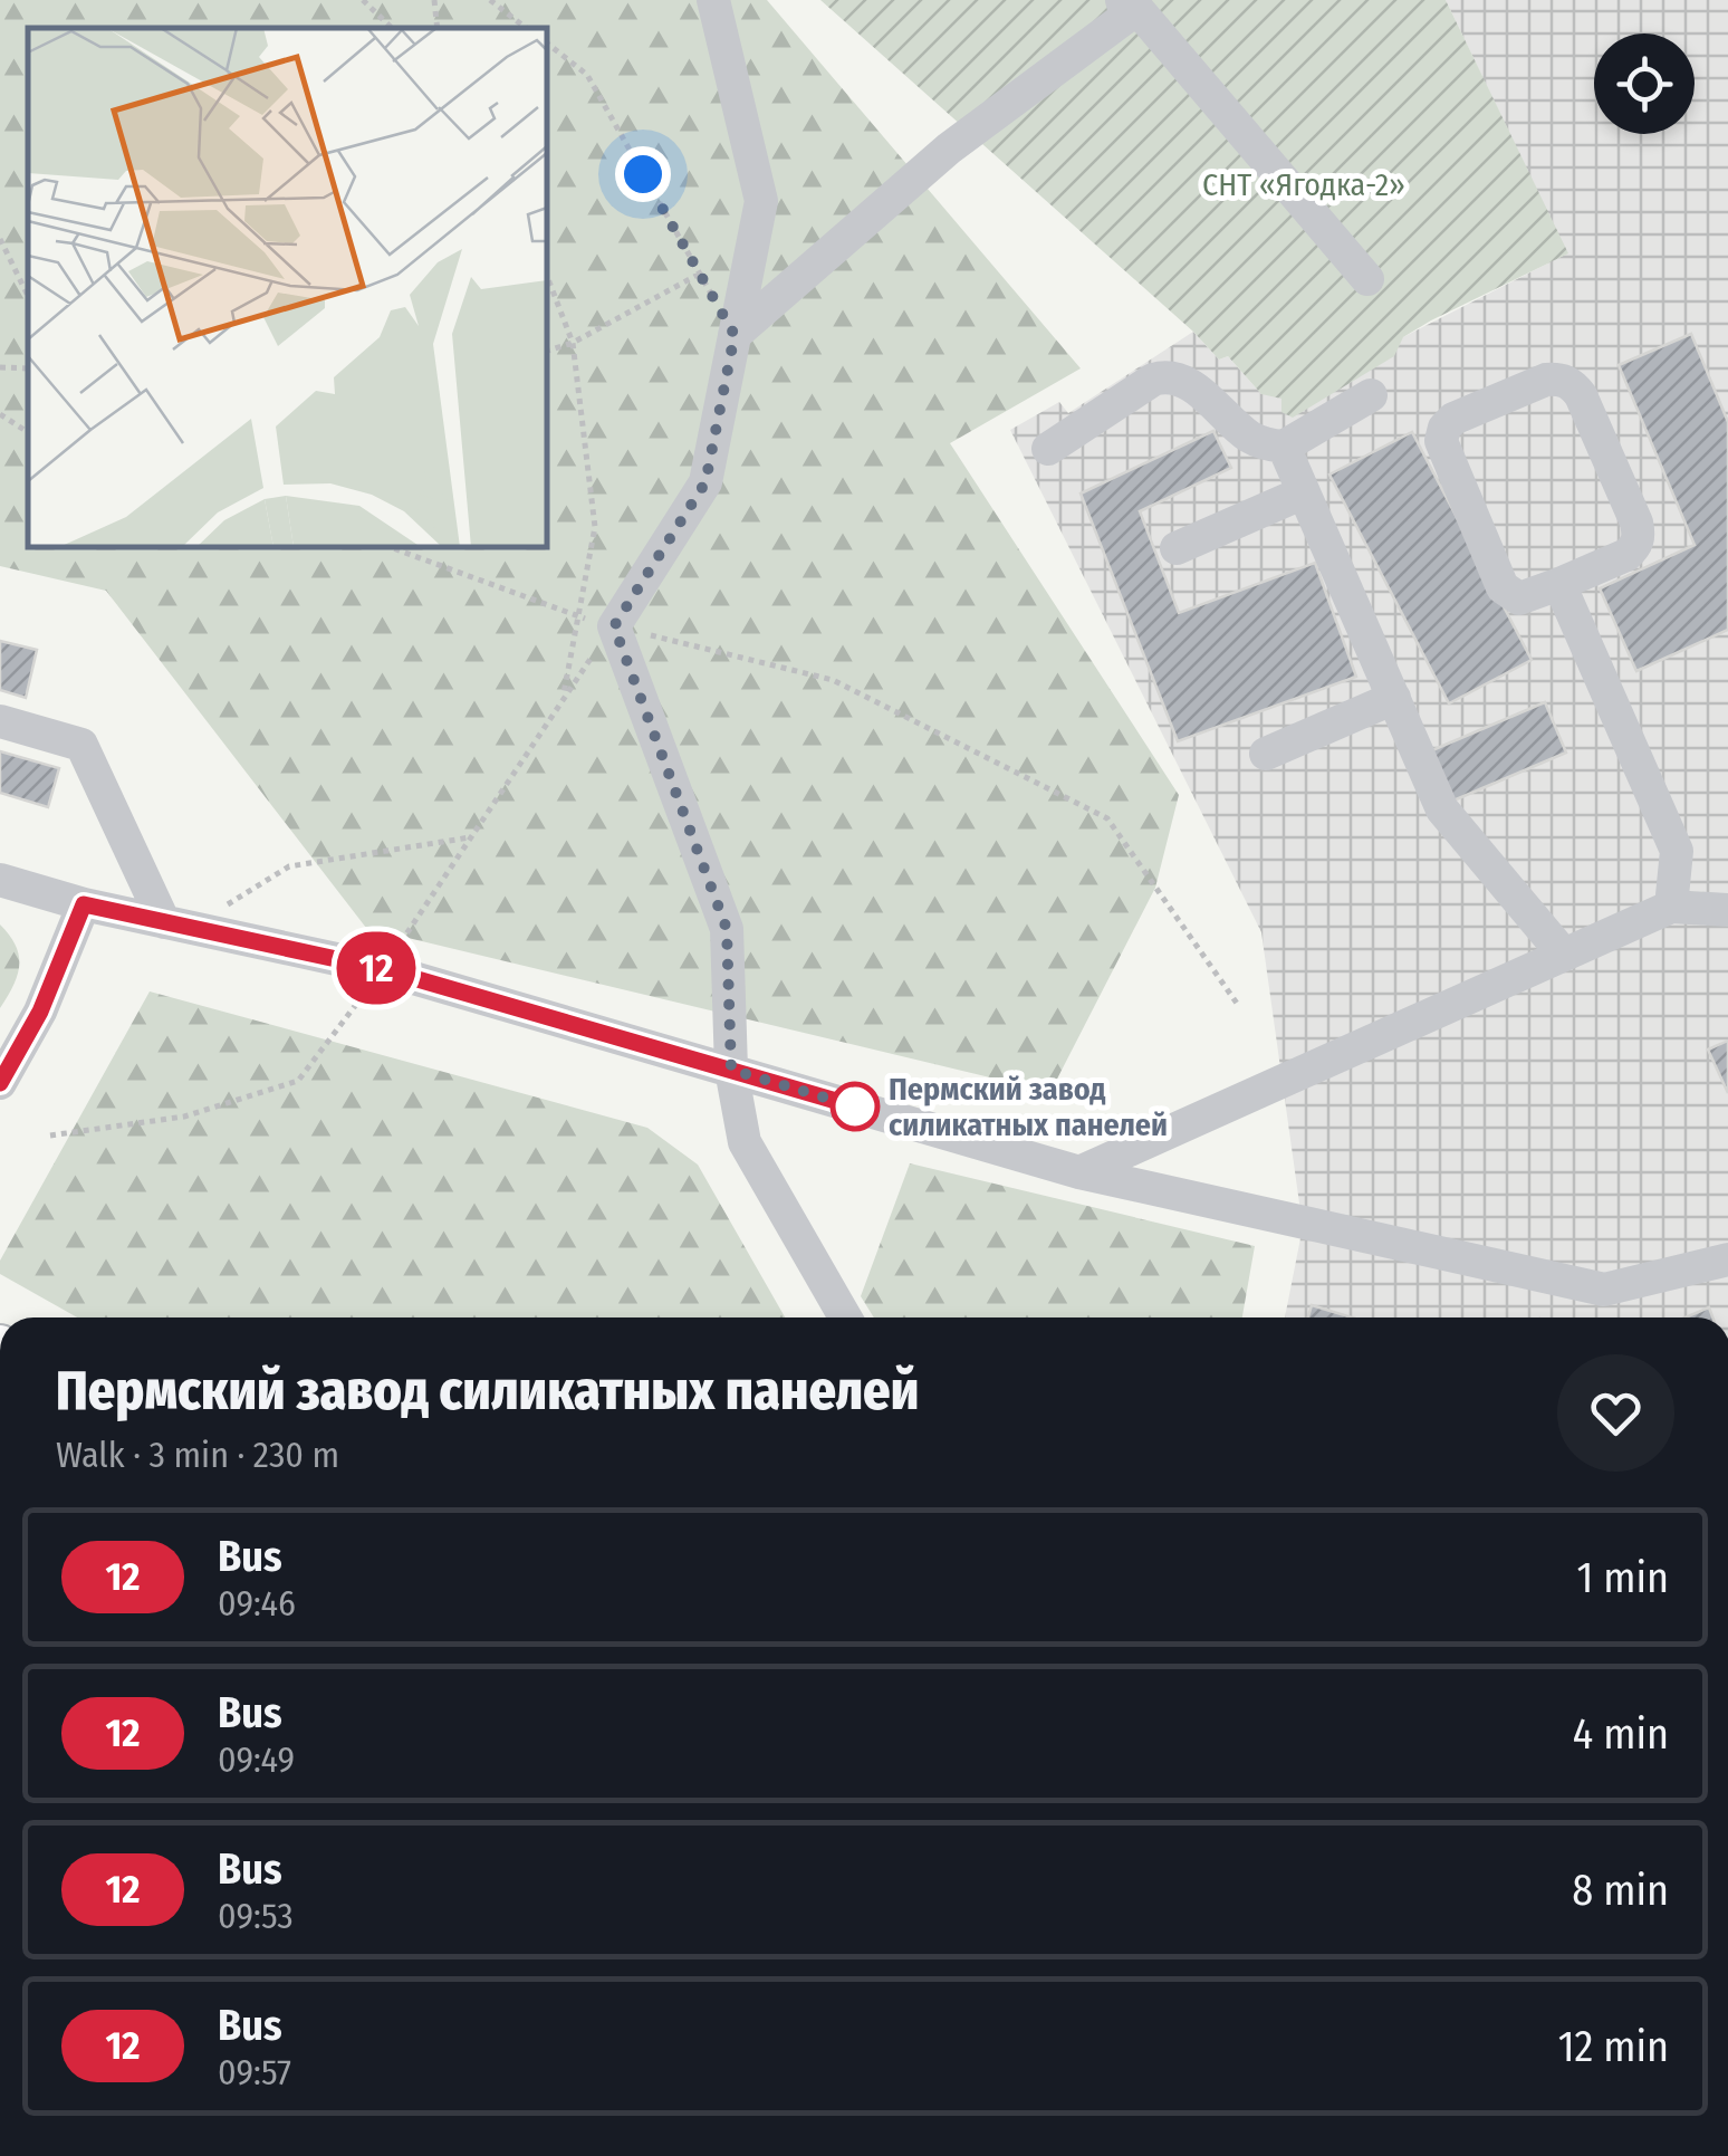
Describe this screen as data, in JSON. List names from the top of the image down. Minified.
{"parks":["СНТ «Ягодка-2»"],"places":["Пермский завод силикатных панелей"],"lines":["bus line 12"],"page":{"on_map":"12","heading":["Пермский завод силикатных панелей","Walk · 3 min · 230 m"],"list":[{"mark":"12","name":"Bus","note":"09:46","value":"1 min"},{"mark":"12","name":"Bus","note":"09:49","value":"4 min"},{"mark":"12","name":"Bus","note":"09:53","value":"8 min"},{"mark":"12","name":"Bus","note":"09:57","value":"12 min"}]}}
